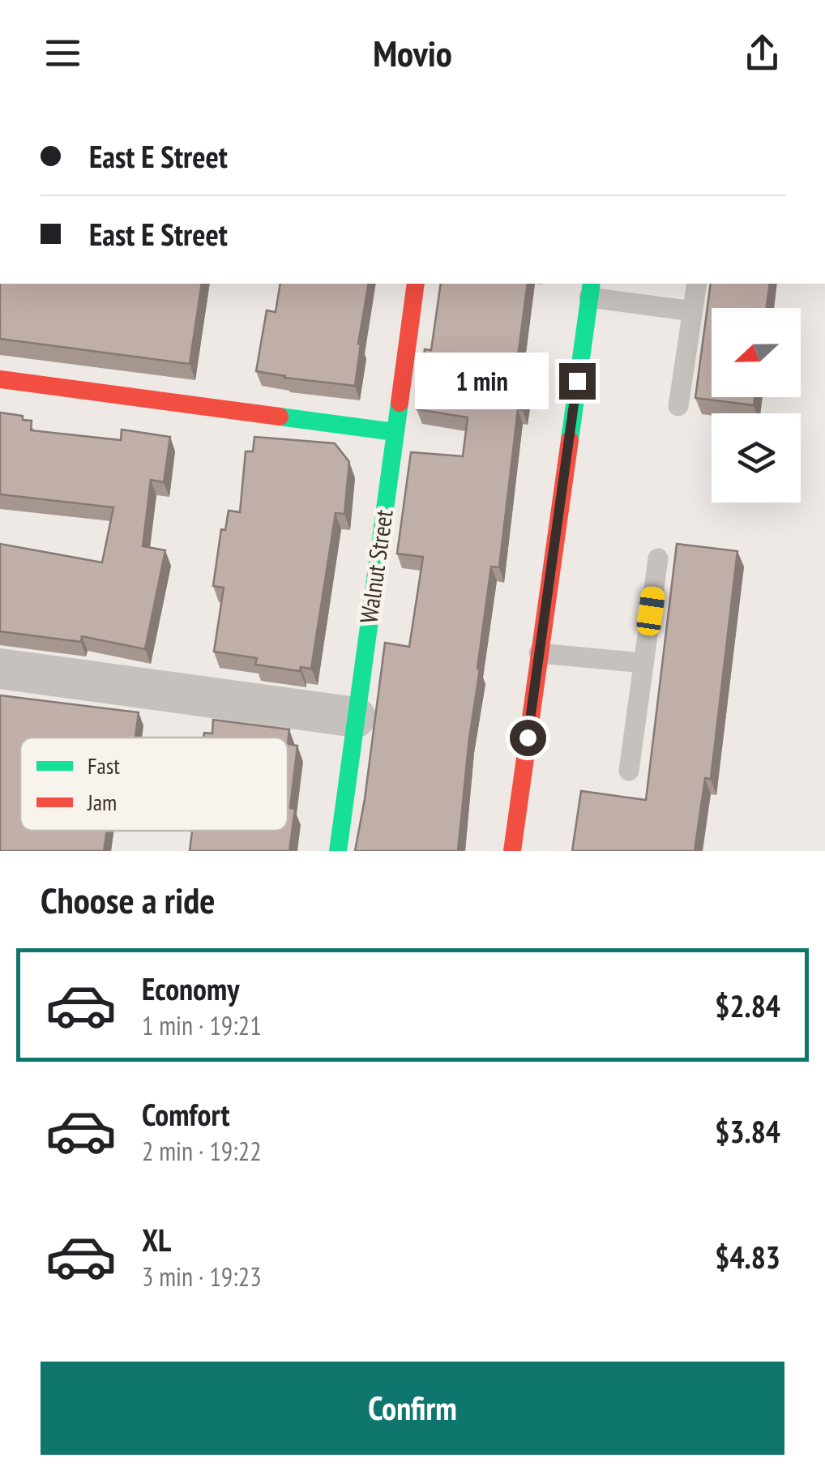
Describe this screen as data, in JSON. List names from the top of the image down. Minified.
{"streets":{"street":["Walnut Street"]},"legend":["Fast","Jam"],"north":"left","page":{"header":"Movio","banner":["East E Street","East E Street"],"bubble":"1 min","heading":"Choose a ride","list":[{"name":"Economy","note":"1 min · 19:21","value":"$2.84"},{"name":"Comfort","note":"2 min · 19:22","value":"$3.84"},{"name":"XL","note":"3 min · 19:23","value":"$4.83"}],"buttons":"Confirm"}}
